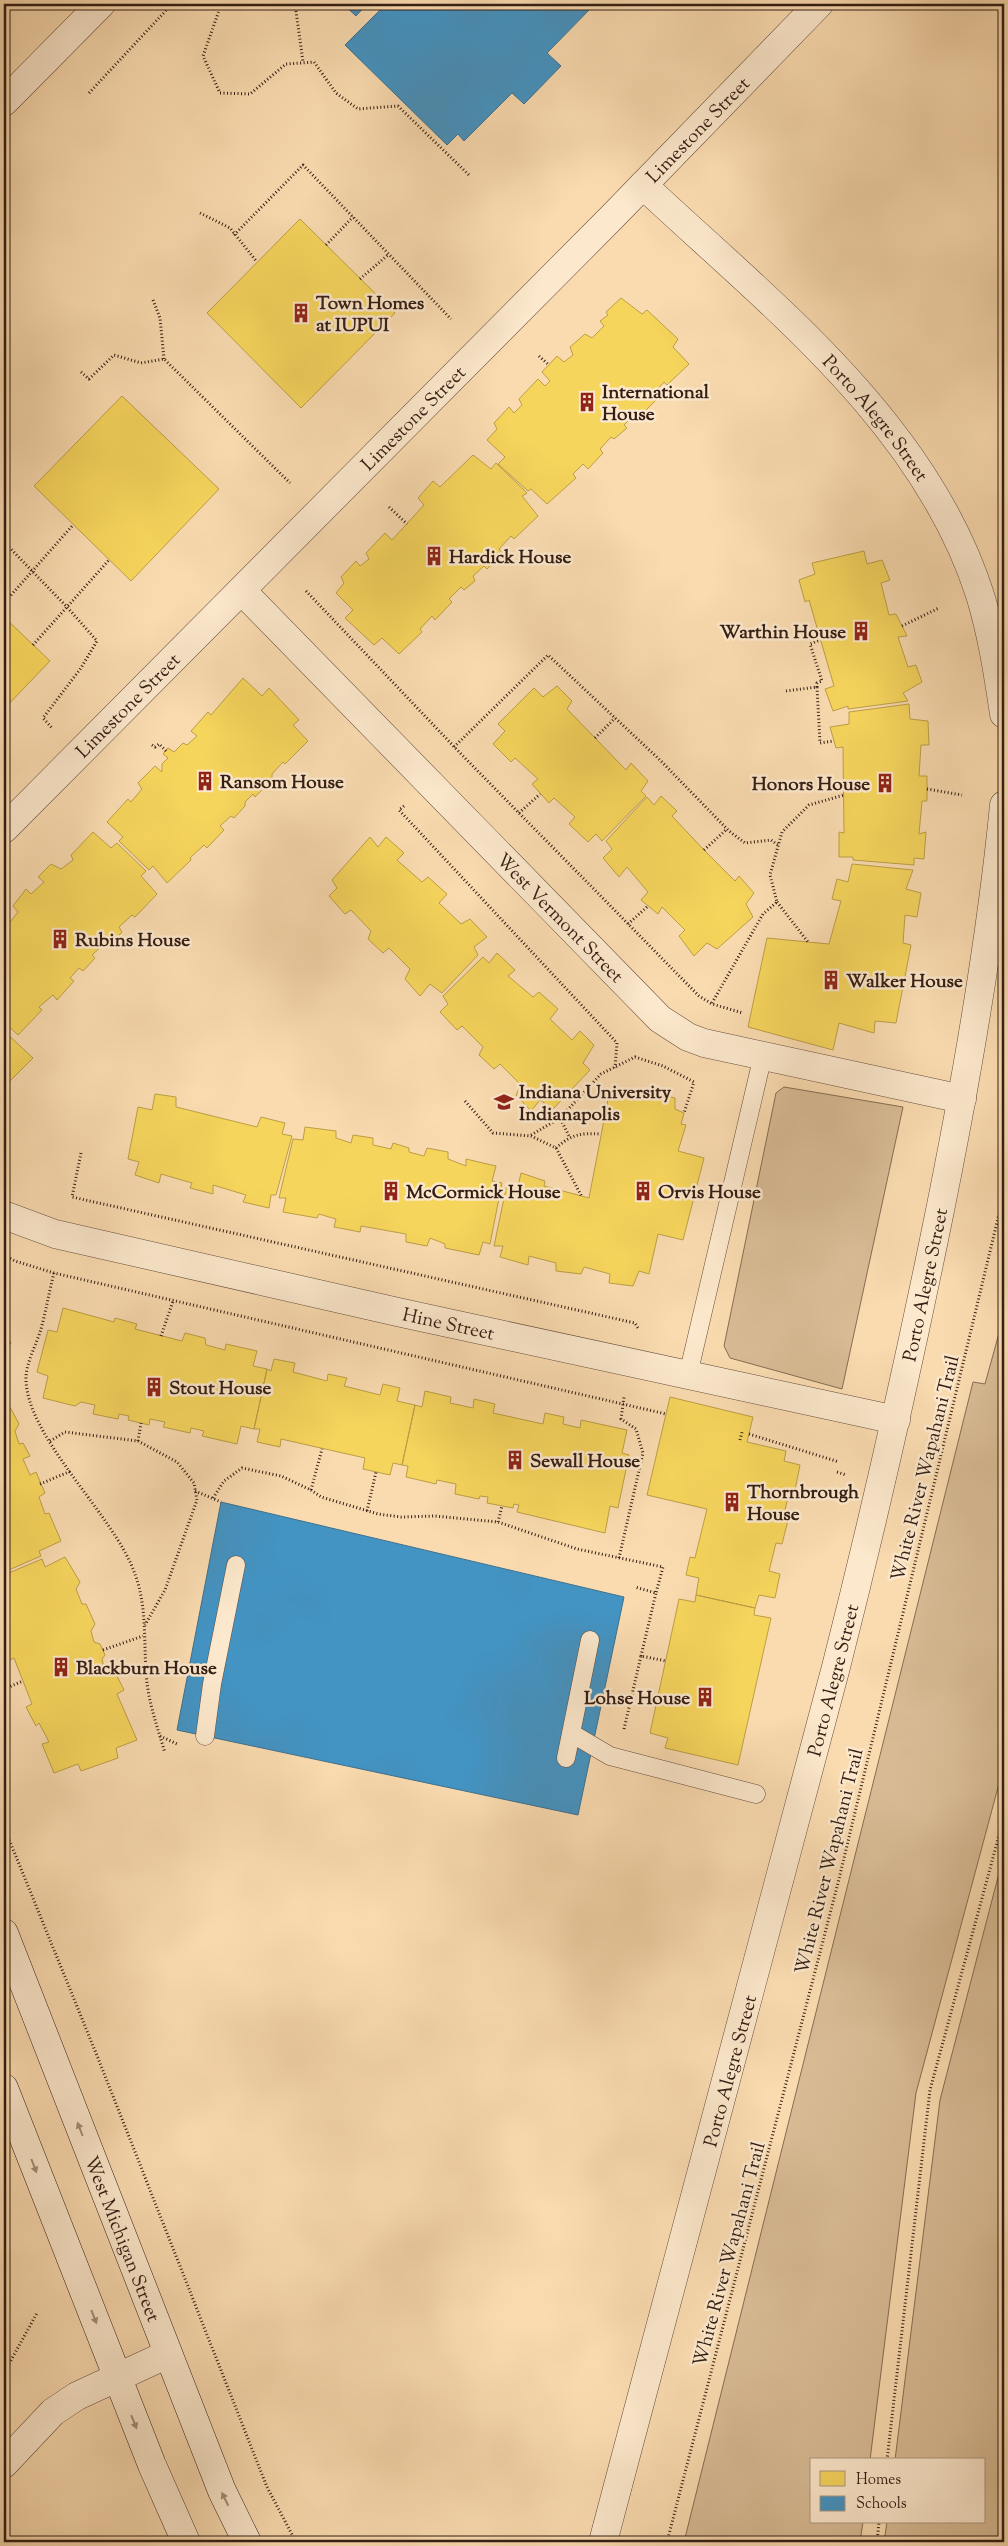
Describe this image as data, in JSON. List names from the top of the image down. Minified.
{"streets":{"street":["Limestone Street","Porto Alegre Street","West Vermont Street","Hine Street","West Michigan Street"],"path":["White River Wapahani Trail"]},"crossings":[["Limestone Street","Porto Alegre Street"],["Limestone Street","West Vermont Street"],["Porto Alegre Street","West Vermont Street"],["Porto Alegre Street","Hine Street"]],"places":{"building":["Town Homes at IUPUI","International House","Hardick House","Warthin House","Ransom House","Honors House","Rubins House","Walker House","McCormick House","Orvis House","Stout House","Sewall House","Thornbrough House","Blackburn House","Lohse House"],"school or university":["Indiana University Indianapolis"]},"legend":["Homes","Schools"]}
